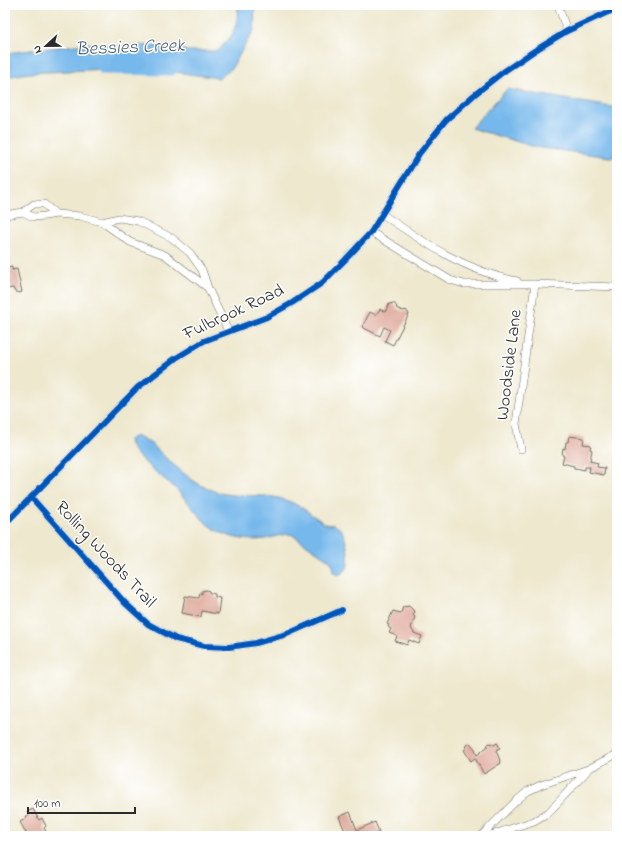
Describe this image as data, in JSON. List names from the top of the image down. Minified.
{"streets":{"street":["Fulbrook Road","Woodside Lane","Rolling Woods Trail"]},"crossings":[["Fulbrook Road","Rolling Woods Trail"]],"water":["Bessies Creek"],"scale_bar":"100 m","north":"left"}
